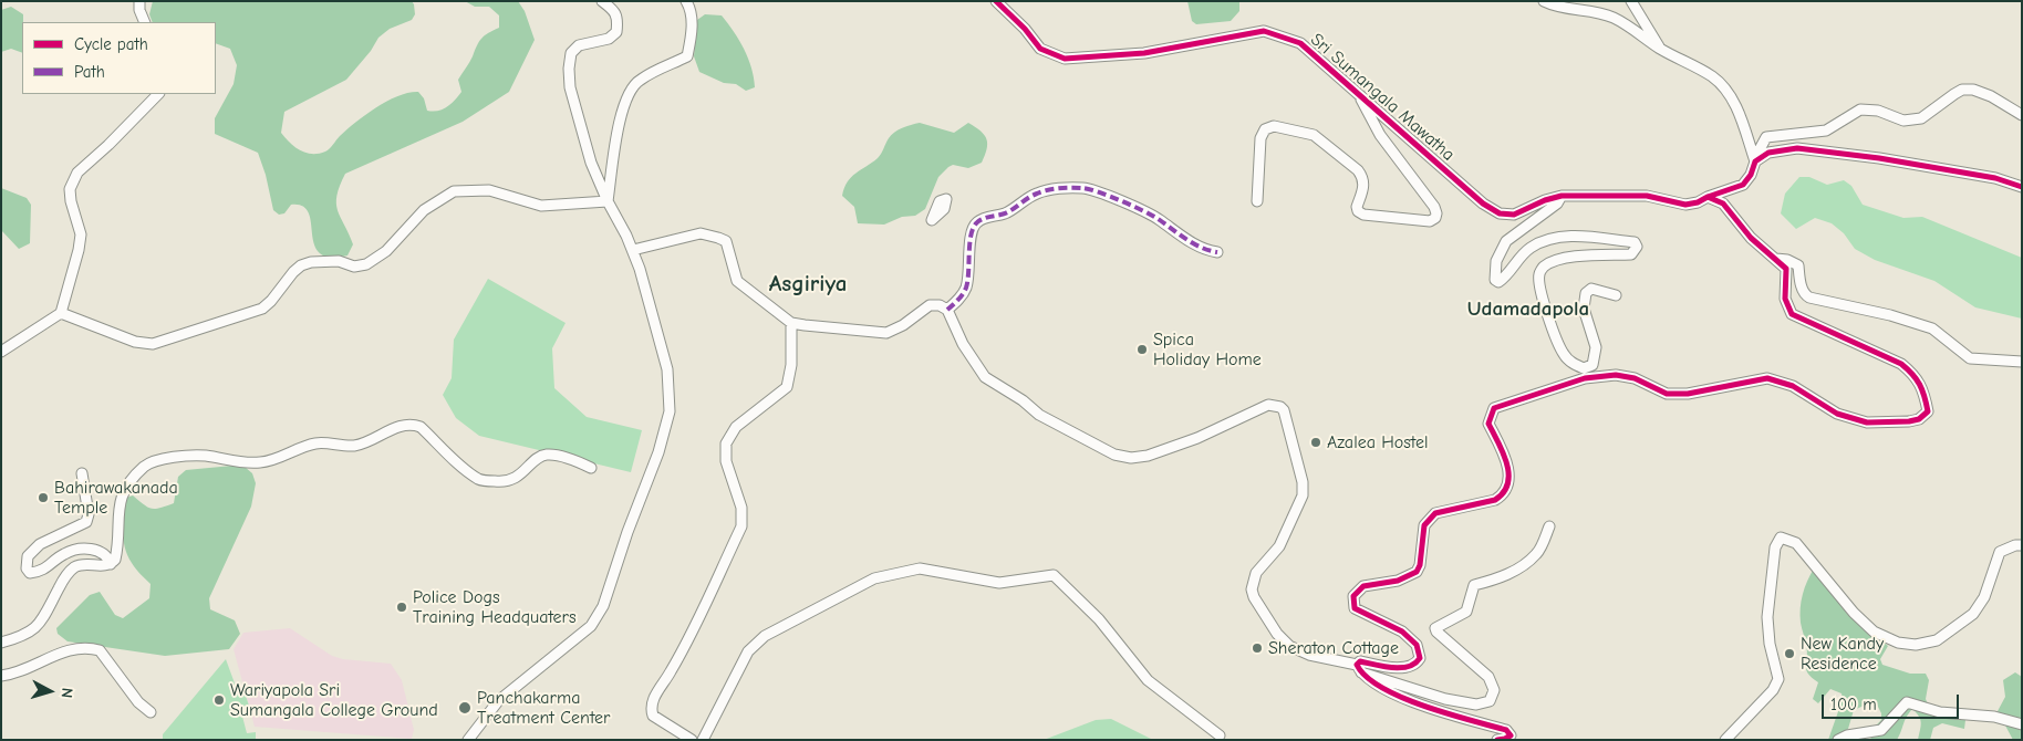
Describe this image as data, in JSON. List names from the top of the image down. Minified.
{"streets":{"street":["Sri Sumangala Mawatha"]},"districts":["Asgiriya","Udamadapola"],"places":["Spica Holiday Home","Azalea Hostel","Bahirawakanada Temple","Police Dogs Training Headquaters","Sheraton Cottage","New Kandy Residence","Wariyapola Sri Sumangala College Ground","Panchakarma Treatment Center"],"legend":["Cycle path","Path"],"scale_bar":"100 m","north":"right"}
